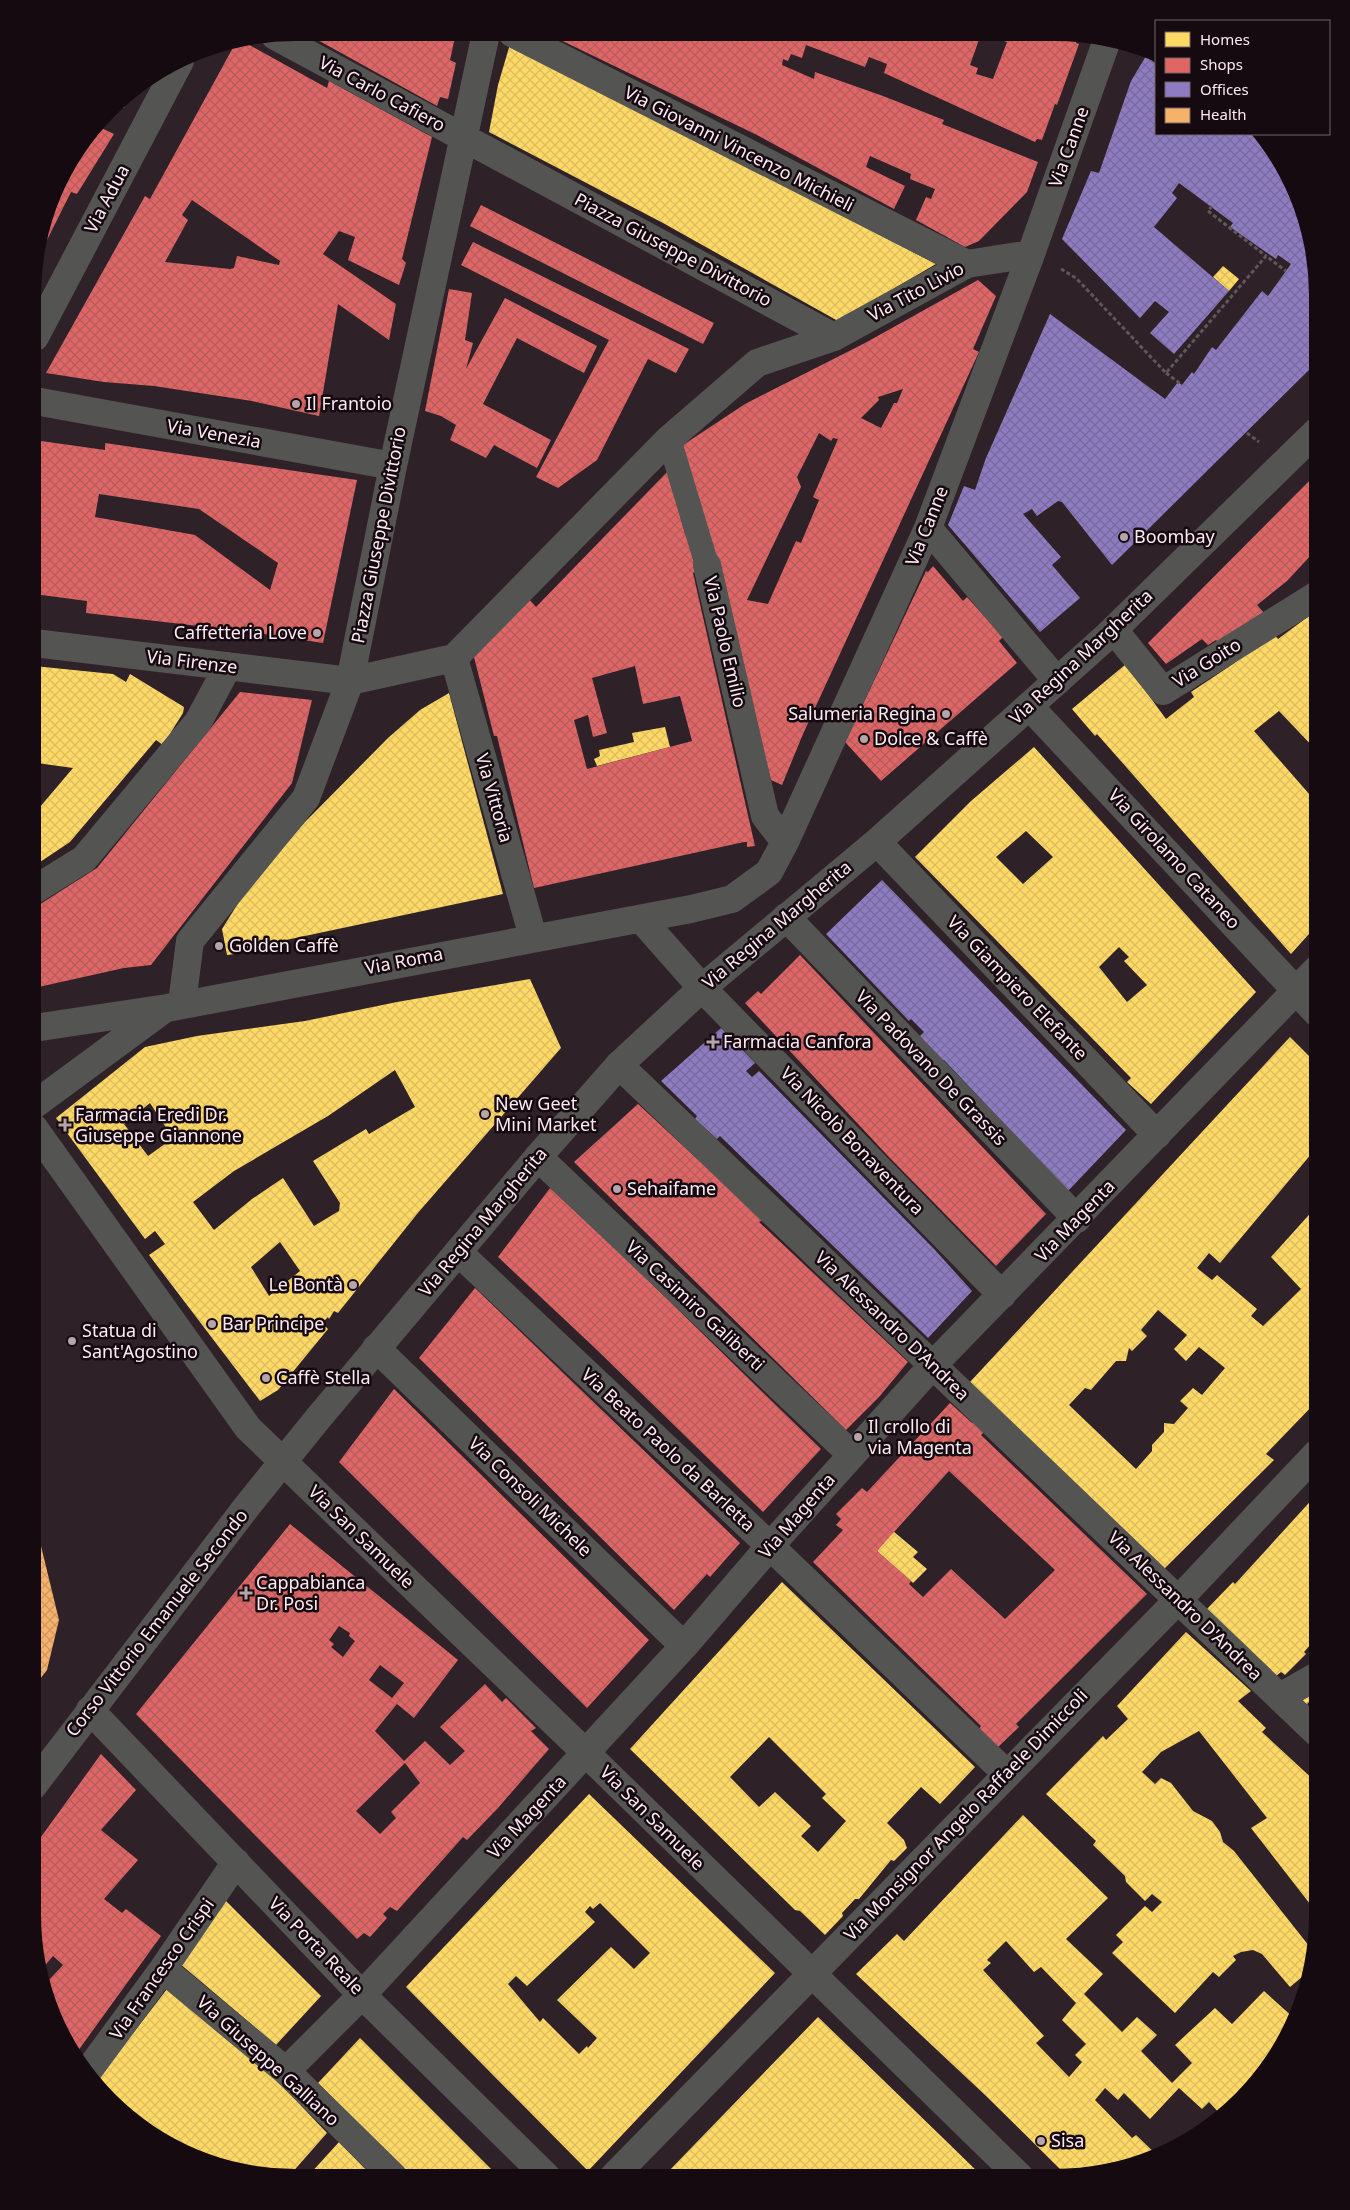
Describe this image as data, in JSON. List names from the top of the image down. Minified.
{"streets":{"street":["Via Carlo Cafiero","Via Canne","Via Giovanni Vincenzo Michieli","Via Adua","Piazza Giuseppe Divittorio","Via Tito Livio","Via Venezia","Via Paolo Emilio","Via Regina Margherita","Via Firenze","Via Goito","Via Vittoria","Via Girolamo Cataneo","Via Roma","Via Giampiero Elefante","Via Padovano De Grassis","Via Nicolò Bonaventura","Via Magenta","Via Casimiro Galiberti","Via Alessandro D'Andrea","Via Beato Paolo da Barletta","Via Consoli Michele","Via San Samuele","Corso Vittorio Emanuele Secondo","Via Monsignor Angelo Raffaele Dimiccoli","Via Porta Reale","Via Francesco Crispi","Via Giuseppe Galliano"]},"crossings":[["Via Carlo Cafiero","Piazza Giuseppe Divittorio"],["Via Canne","Via Tito Livio"],["Via Canne","Via Paolo Emilio"],["Via Canne","Via Roma"],["Via Canne","Via Nicolò Bonaventura"],["Via Giovanni Vincenzo Michieli","Via Tito Livio"],["Piazza Giuseppe Divittorio","Via Tito Livio"],["Piazza Giuseppe Divittorio","Via Venezia"],["Piazza Giuseppe Divittorio","Via Firenze"],["Piazza Giuseppe Divittorio","Via Roma"],["Via Regina Margherita","Via Goito"],["Via Regina Margherita","Via Girolamo Cataneo"],["Via Regina Margherita","Via Giampiero Elefante"],["Via Regina Margherita","Via Padovano De Grassis"],["Via Regina Margherita","Via Nicolò Bonaventura"],["Via Regina Margherita","Via Casimiro Galiberti"],["Via Regina Margherita","Via Alessandro D'Andrea"],["Via Regina Margherita","Via Beato Paolo da Barletta"],["Via Regina Margherita","Via Consoli Michele"],["Via Regina Margherita","Via San Samuele"],["Via Regina Margherita","Corso Vittorio Emanuele Secondo"],["Via Vittoria","Via Roma"],["Via Girolamo Cataneo","Via Magenta"],["Via Roma","Via Nicolò Bonaventura"],["Via Giampiero Elefante","Via Magenta"],["Via Padovano De Grassis","Via Magenta"],["Via Nicolò Bonaventura","Via Magenta"],["Via Magenta","Via Casimiro Galiberti"],["Via Magenta","Via Alessandro D'Andrea"],["Via Magenta","Via Beato Paolo da Barletta"],["Via Magenta","Via Consoli Michele"],["Via Magenta","Via San Samuele"],["Via Magenta","Via Porta Reale"],["Via Magenta","Via Giuseppe Galliano"],["Via Alessandro D'Andrea","Via Monsignor Angelo Raffaele Dimiccoli"],["Via Beato Paolo da Barletta","Via Monsignor Angelo Raffaele Dimiccoli"],["Via San Samuele","Corso Vittorio Emanuele Secondo"],["Via San Samuele","Via Monsignor Angelo Raffaele Dimiccoli"],["Corso Vittorio Emanuele Secondo","Via Porta Reale"],["Via Porta Reale","Via Francesco Crispi"],["Via Francesco Crispi","Via Giuseppe Galliano"]],"places":{"other":["Il Frantoio","Boombay","Caffetteria Love","Salumeria Regina","Dolce & Caffè","Golden Caffè","New Geet Mini Market","Sehaifame","Le Bontà","Bar Principe","Statua di Sant'Agostino","Caffè Stella","Il crollo di via Magenta","Sisa"],"health":["Farmacia Canfora","Farmacia Eredi Dr. Giuseppe Giannone","Cappabianca Dr. Posi"]},"legend":["Homes","Shops","Offices","Health"]}
